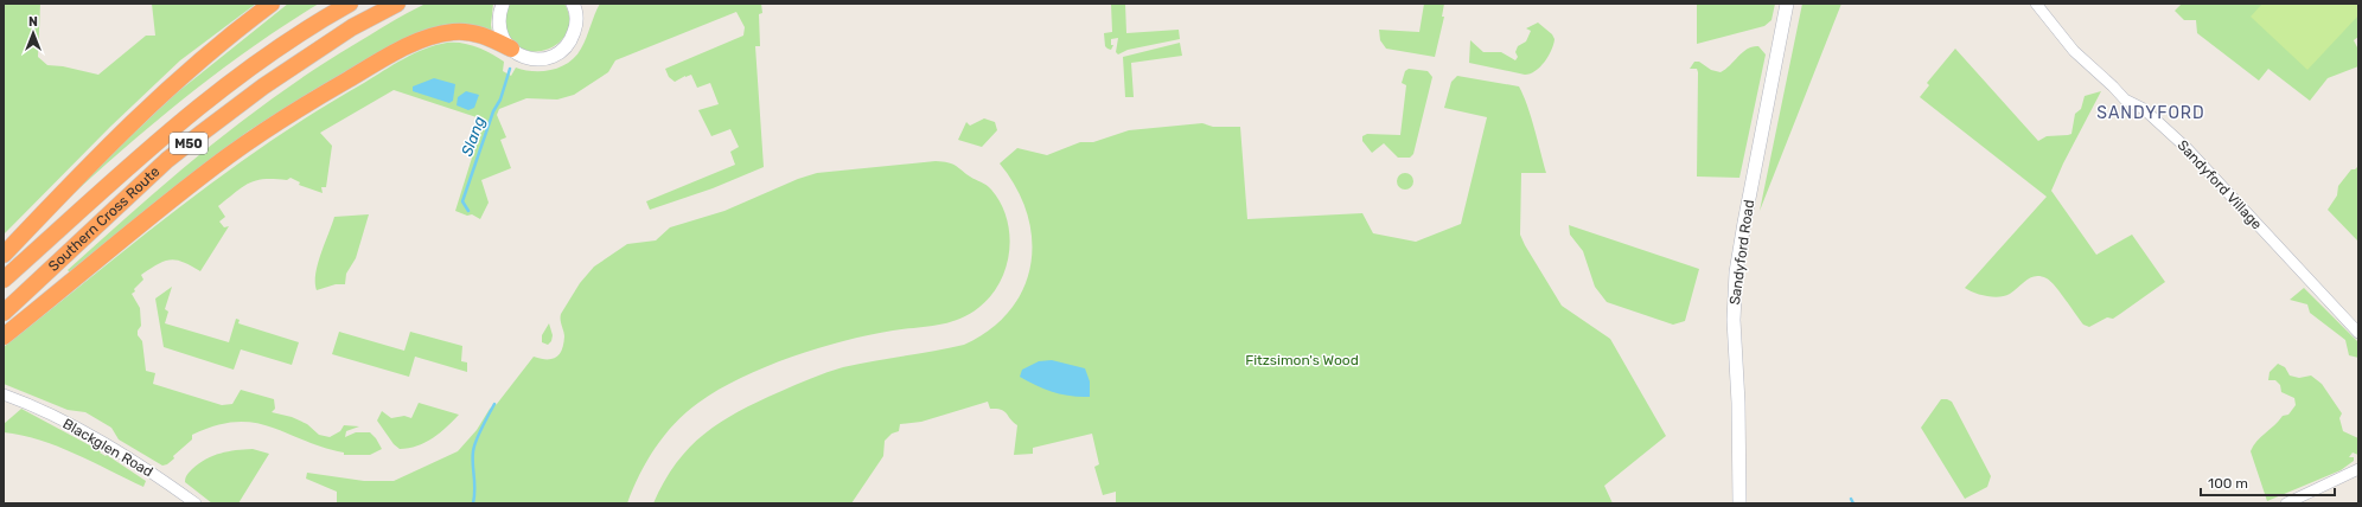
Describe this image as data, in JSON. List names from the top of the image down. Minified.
{"streets":{"highway":["M50","Southern Cross Route"],"main road":["Sandyford Road"],"street":["Sandyford Village","Blackglen Road"]},"districts":["SANDYFORD"],"water":["Slang"],"parks":["Fitzsimon's Wood"],"scale_bar":"100 m","north":"top"}
